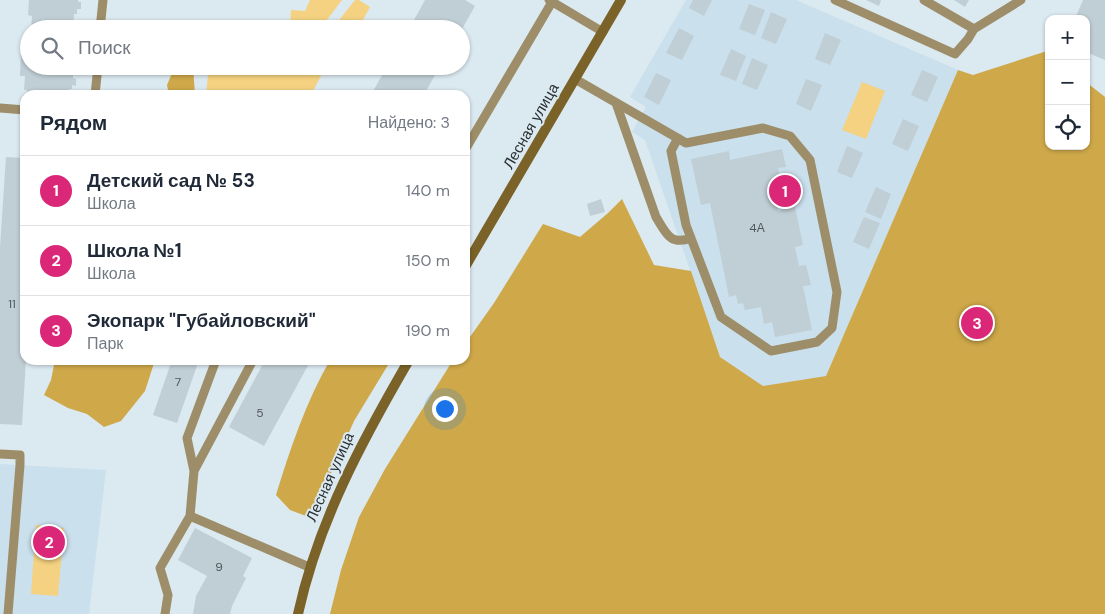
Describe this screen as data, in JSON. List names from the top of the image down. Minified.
{"streets":{"street":["Лесная улица"]},"house_numbers":["4А","11","7","5","9"],"page":{"map_buttons":["+","−"],"search":"Поиск","heading":["Рядом","Найдено: 3"],"list":[{"mark":"1","name":"Детский сад № 53","note":"Школа","value":"140 m"},{"mark":"2","name":"Школа №1","note":"Школа","value":"150 m"},{"mark":"3","name":"Экопарк \"Губайловский\"","note":"Парк","value":"190 m"}],"pins":["1","3","2"]}}
